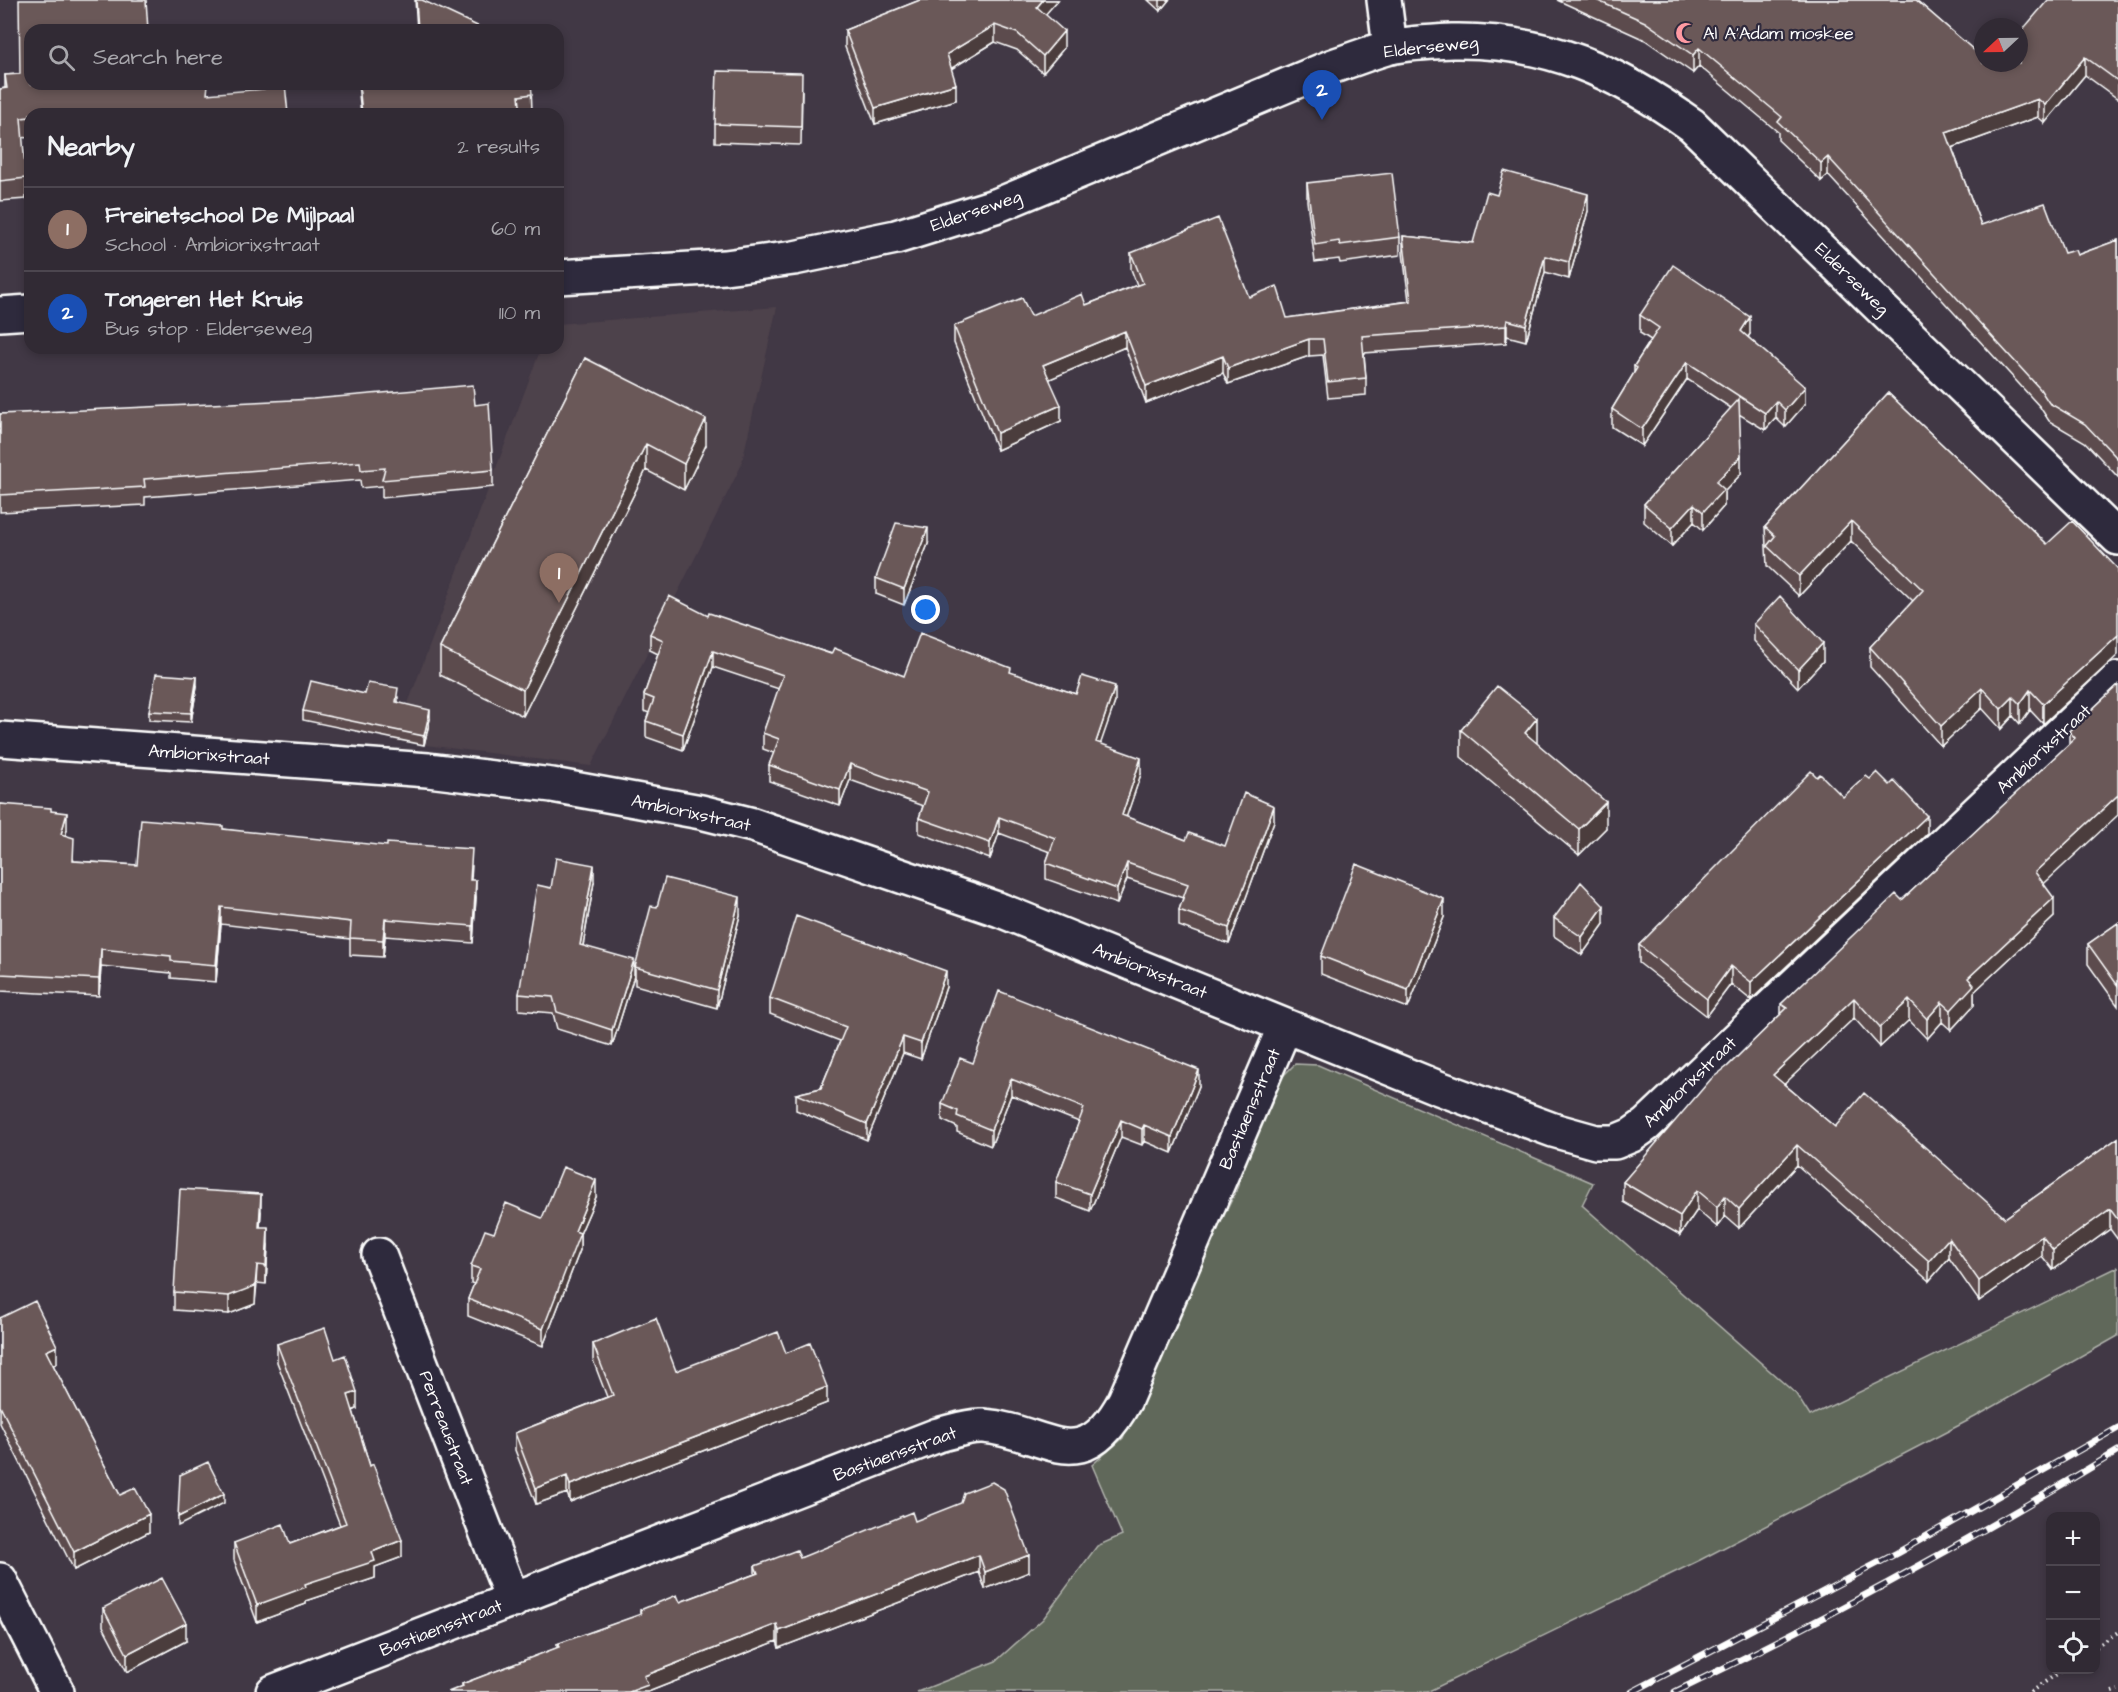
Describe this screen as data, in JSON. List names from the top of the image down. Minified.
{"streets":{"street":["Elderseweg","Ambiorixstraat","Bastiaensstraat","Perreaustraat"]},"crossings":[["Ambiorixstraat","Bastiaensstraat"],["Bastiaensstraat","Perreaustraat"]],"places":{"mosque":["Al A’Adam moskee"]},"north":"left","page":{"search":"Search here","pins":["2","1"],"heading":["Nearby","2 results"],"list":[{"mark":"1","name":"Freinetschool De Mijlpaal","note":"School · Ambiorixstraat","value":"60 m"},{"mark":"2","name":"Tongeren Het Kruis","note":"Bus stop · Elderseweg","value":"110 m"}],"map_buttons":["+","−"]}}
